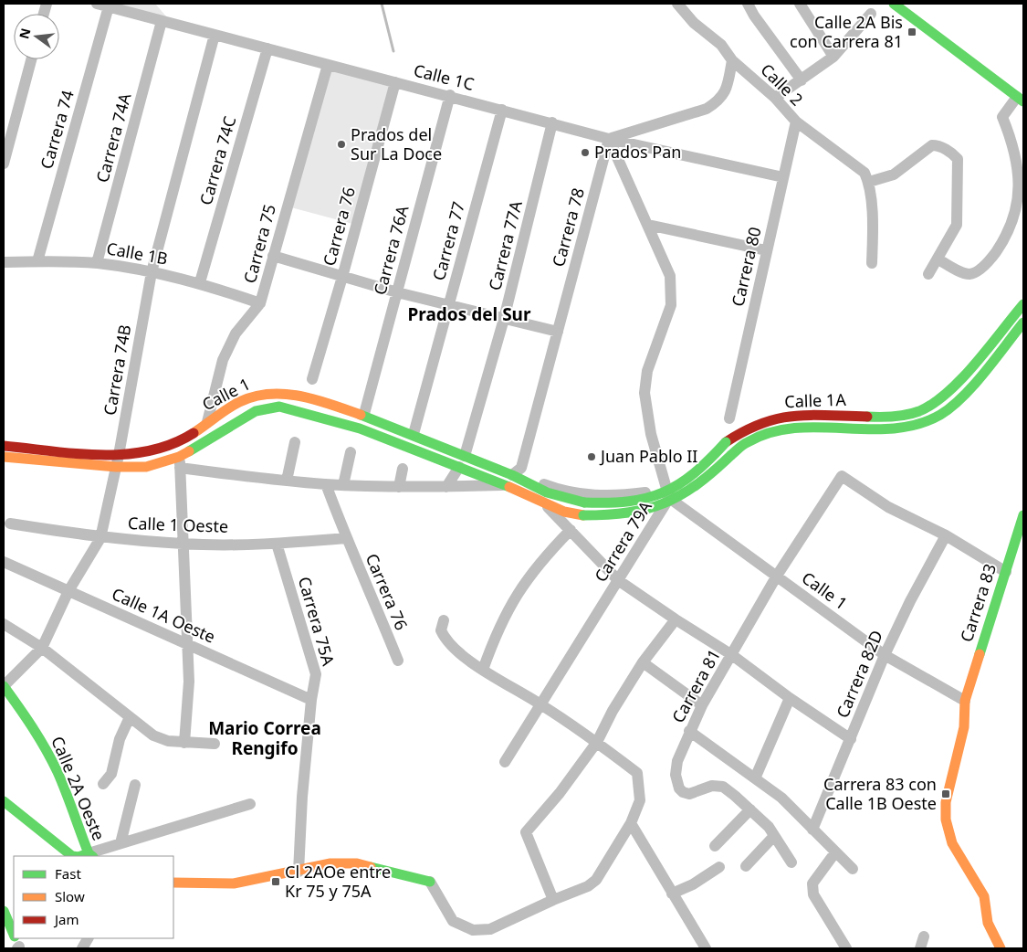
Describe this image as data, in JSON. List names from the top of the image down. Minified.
{"streets":{"street":["Calle 1C","Calle 2","Carrera 74","Carrera 74A","Carrera 74C","Carrera 76","Carrera 78","Carrera 77","Carrera 75","Carrera 77A","Carrera 76A","Calle 1B","Carrera 80","Carrera 74B","Calle 1","Calle 1A","Calle 1 Oeste","Carrera 79A","Carrera 83","Calle 1A Oeste","Carrera 75A","Carrera 82D","Carrera 81","Calle 2A Oeste"]},"crossings":[["Calle 1C","Carrera 74"],["Calle 1C","Carrera 74A"],["Calle 1C","Carrera 74C"],["Calle 1C","Carrera 76"],["Calle 1C","Carrera 78"],["Calle 1C","Carrera 77"],["Calle 1C","Carrera 75"],["Calle 1C","Carrera 77A"],["Calle 1C","Carrera 76A"],["Calle 1C","Carrera 80"],["Calle 1C","Carrera 74B"],["Calle 2","Carrera 80"],["Carrera 74","Calle 1B"],["Carrera 74A","Calle 1B"],["Carrera 74C","Calle 1B"],["Carrera 76","Calle 1"],["Carrera 76","Calle 1 Oeste"],["Carrera 78","Calle 1"],["Carrera 78","Calle 1A"],["Carrera 77","Calle 1"],["Carrera 75","Calle 1B"],["Carrera 75","Calle 1"],["Carrera 77A","Calle 1"],["Carrera 76A","Calle 1"],["Calle 1B","Carrera 74B"],["Carrera 74B","Calle 1"],["Carrera 74B","Calle 1 Oeste"],["Carrera 74B","Calle 1A Oeste"],["Carrera 74B","Calle 2A Oeste"],["Calle 1","Calle 1A"],["Calle 1","Carrera 79A"],["Calle 1","Carrera 83"],["Calle 1","Carrera 82D"],["Calle 1","Carrera 81"],["Calle 1 Oeste","Carrera 75A"],["Calle 1A Oeste","Carrera 75A"],["Carrera 82D","Carrera 81"]],"districts":["Prados del Sur","Mario Correa Rengifo"],"places":{"transit":["Calle 2A Bis con Carrera 81","Carrera 83 con Calle 1B Oeste","Cl 2AOe entre Kr 75 y 75A"],"other":["Prados del Sur La Doce","Prados Pan","Juan Pablo II"]},"legend":["Fast","Slow","Jam"],"north":"left"}
